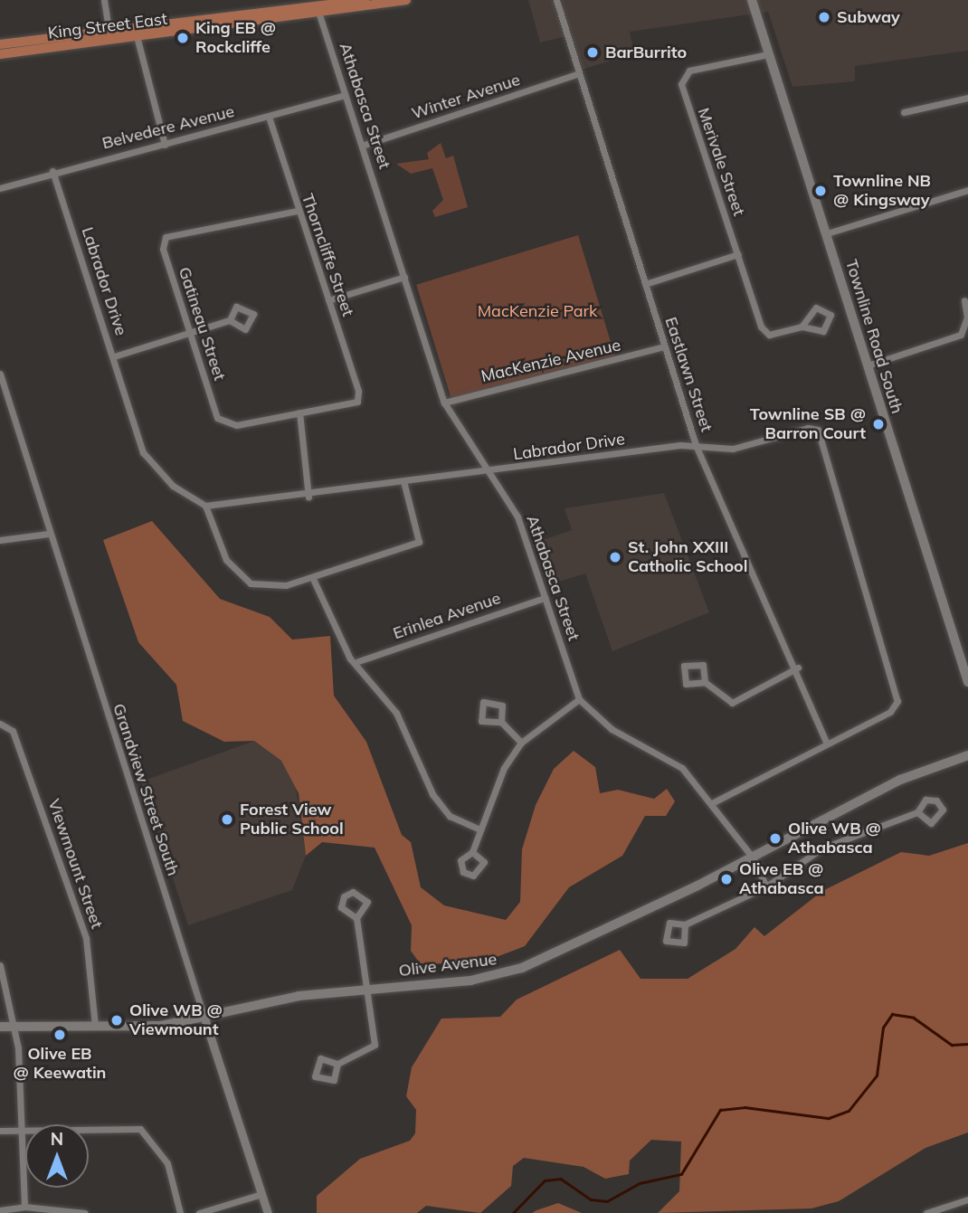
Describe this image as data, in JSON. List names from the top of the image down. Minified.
{"streets":{"main road":["King Street East","Townline Road South","Olive Avenue"],"street":["Winter Avenue","Athabasca Street","Belvedere Avenue","Merivale Street","Thorncliffe Street","Labrador Drive","Gatineau Street","MacKenzie Avenue","Eastlawn Street","Erinlea Avenue","Grandview Street South","Viewmount Street"]},"crossings":[["King Street East","Athabasca Street"],["Winter Avenue","Athabasca Street"],["Winter Avenue","Eastlawn Street"],["Athabasca Street","Belvedere Avenue"],["Athabasca Street","Labrador Drive"],["Athabasca Street","MacKenzie Avenue"],["Athabasca Street","Erinlea Avenue"],["Athabasca Street","Olive Avenue"],["Belvedere Avenue","Thorncliffe Street"],["Belvedere Avenue","Labrador Drive"],["Merivale Street","Townline Road South"],["Thorncliffe Street","Gatineau Street"],["Labrador Drive","Eastlawn Street"],["MacKenzie Avenue","Eastlawn Street"],["Grandview Street South","Olive Avenue"],["Viewmount Street","Olive Avenue"]],"parks":["MacKenzie Park"],"places":["Subway","King EB @ Rockcliffe","BarBurrito","Townline NB @ Kingsway","Townline SB @ Barron Court","St. John XXIII Catholic School","Forest View Public School","Olive WB @ Athabasca","Olive EB @ Athabasca","Olive WB @ Viewmount","Olive EB @ Keewatin"],"north":"top"}
